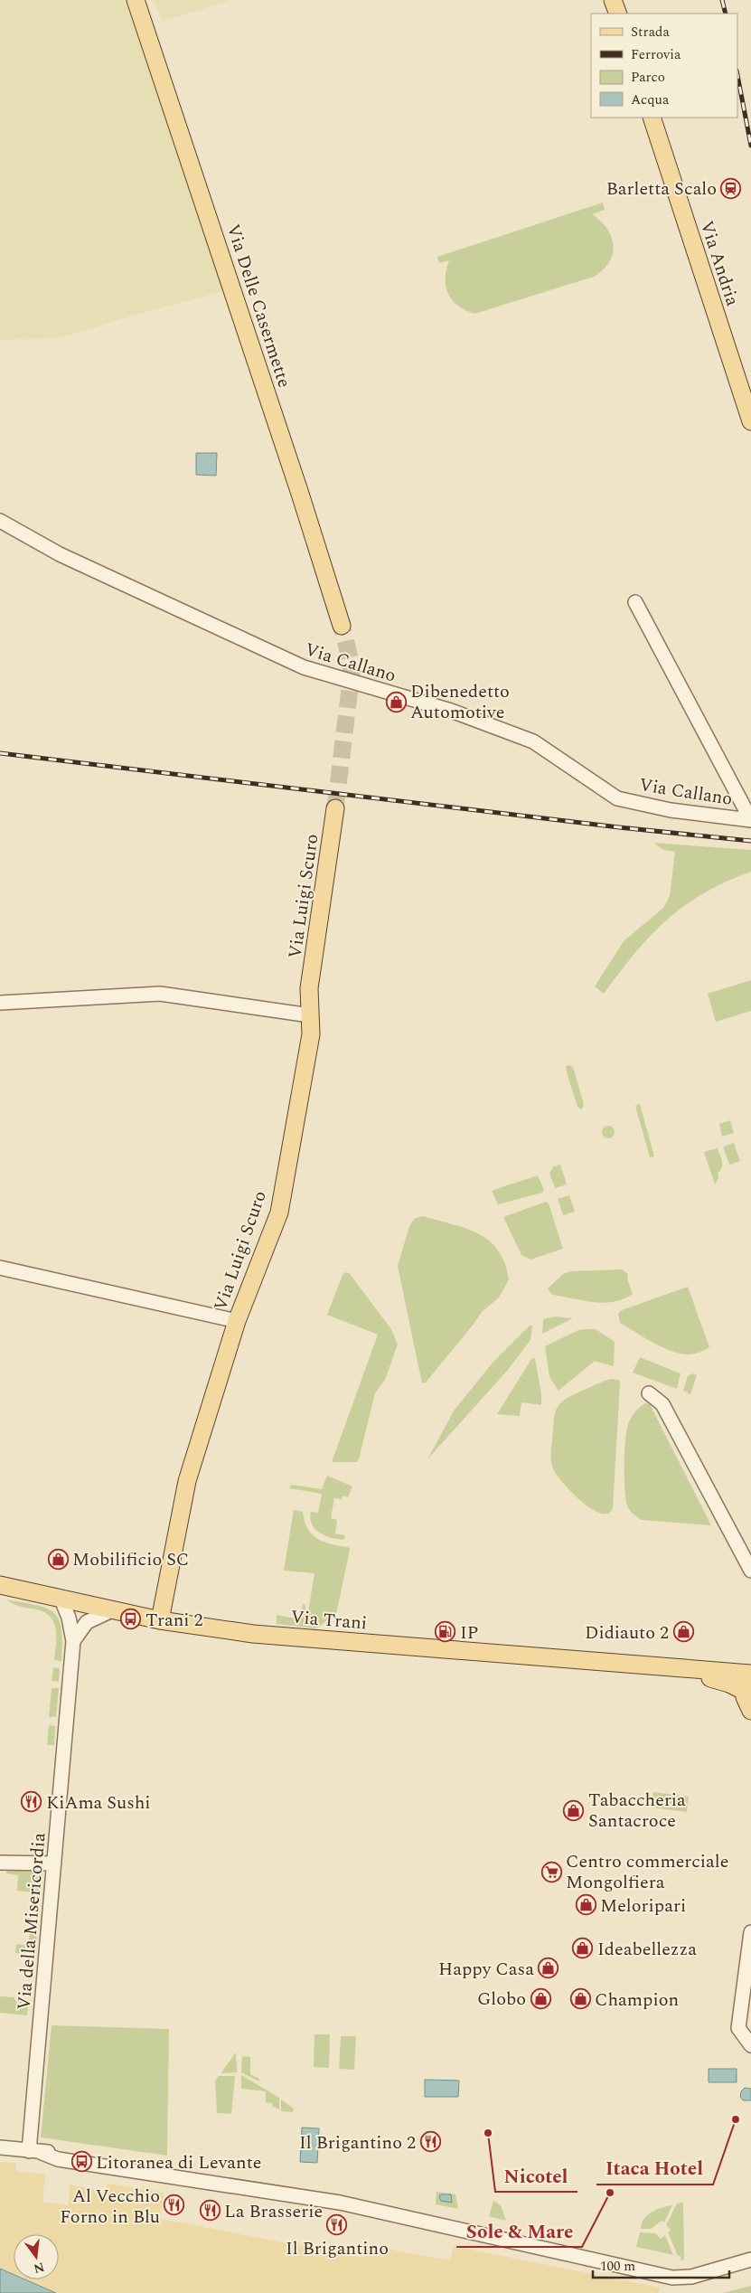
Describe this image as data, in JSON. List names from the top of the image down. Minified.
{"streets":{"main road":["Via Andria","Via Delle Casermette","Via Luigi Scuro","Via Trani"],"street":["Via Callano","Via della Misericordia"]},"crossings":[["Via Luigi Scuro","Via Trani"],["Via Trani","Via della Misericordia"]],"places":{"station":["Barletta Scalo"],"shop":["Dibenedetto Automotive","Mobilificio SC","Didiauto 2","Tabaccheria Santacroce","Meloripari","Ideabellezza","Happy Casa","Globo","Champion"],"bus stop":["Trani 2","Litoranea di Levante"],"fuel station":["IP"],"restaurant":["KiAma Sushi","Il Brigantino 2","Al Vecchio Forno in Blu","La Brasserie","Il Brigantino"],"supermarket":["Centro commerciale Mongolfiera"],"other":["Itaca Hotel","Nicotel","Sole & Mare"]},"legend":["Strada","Ferrovia","Parco","Acqua"],"scale_bar":"100 m","north":"bottom"}
